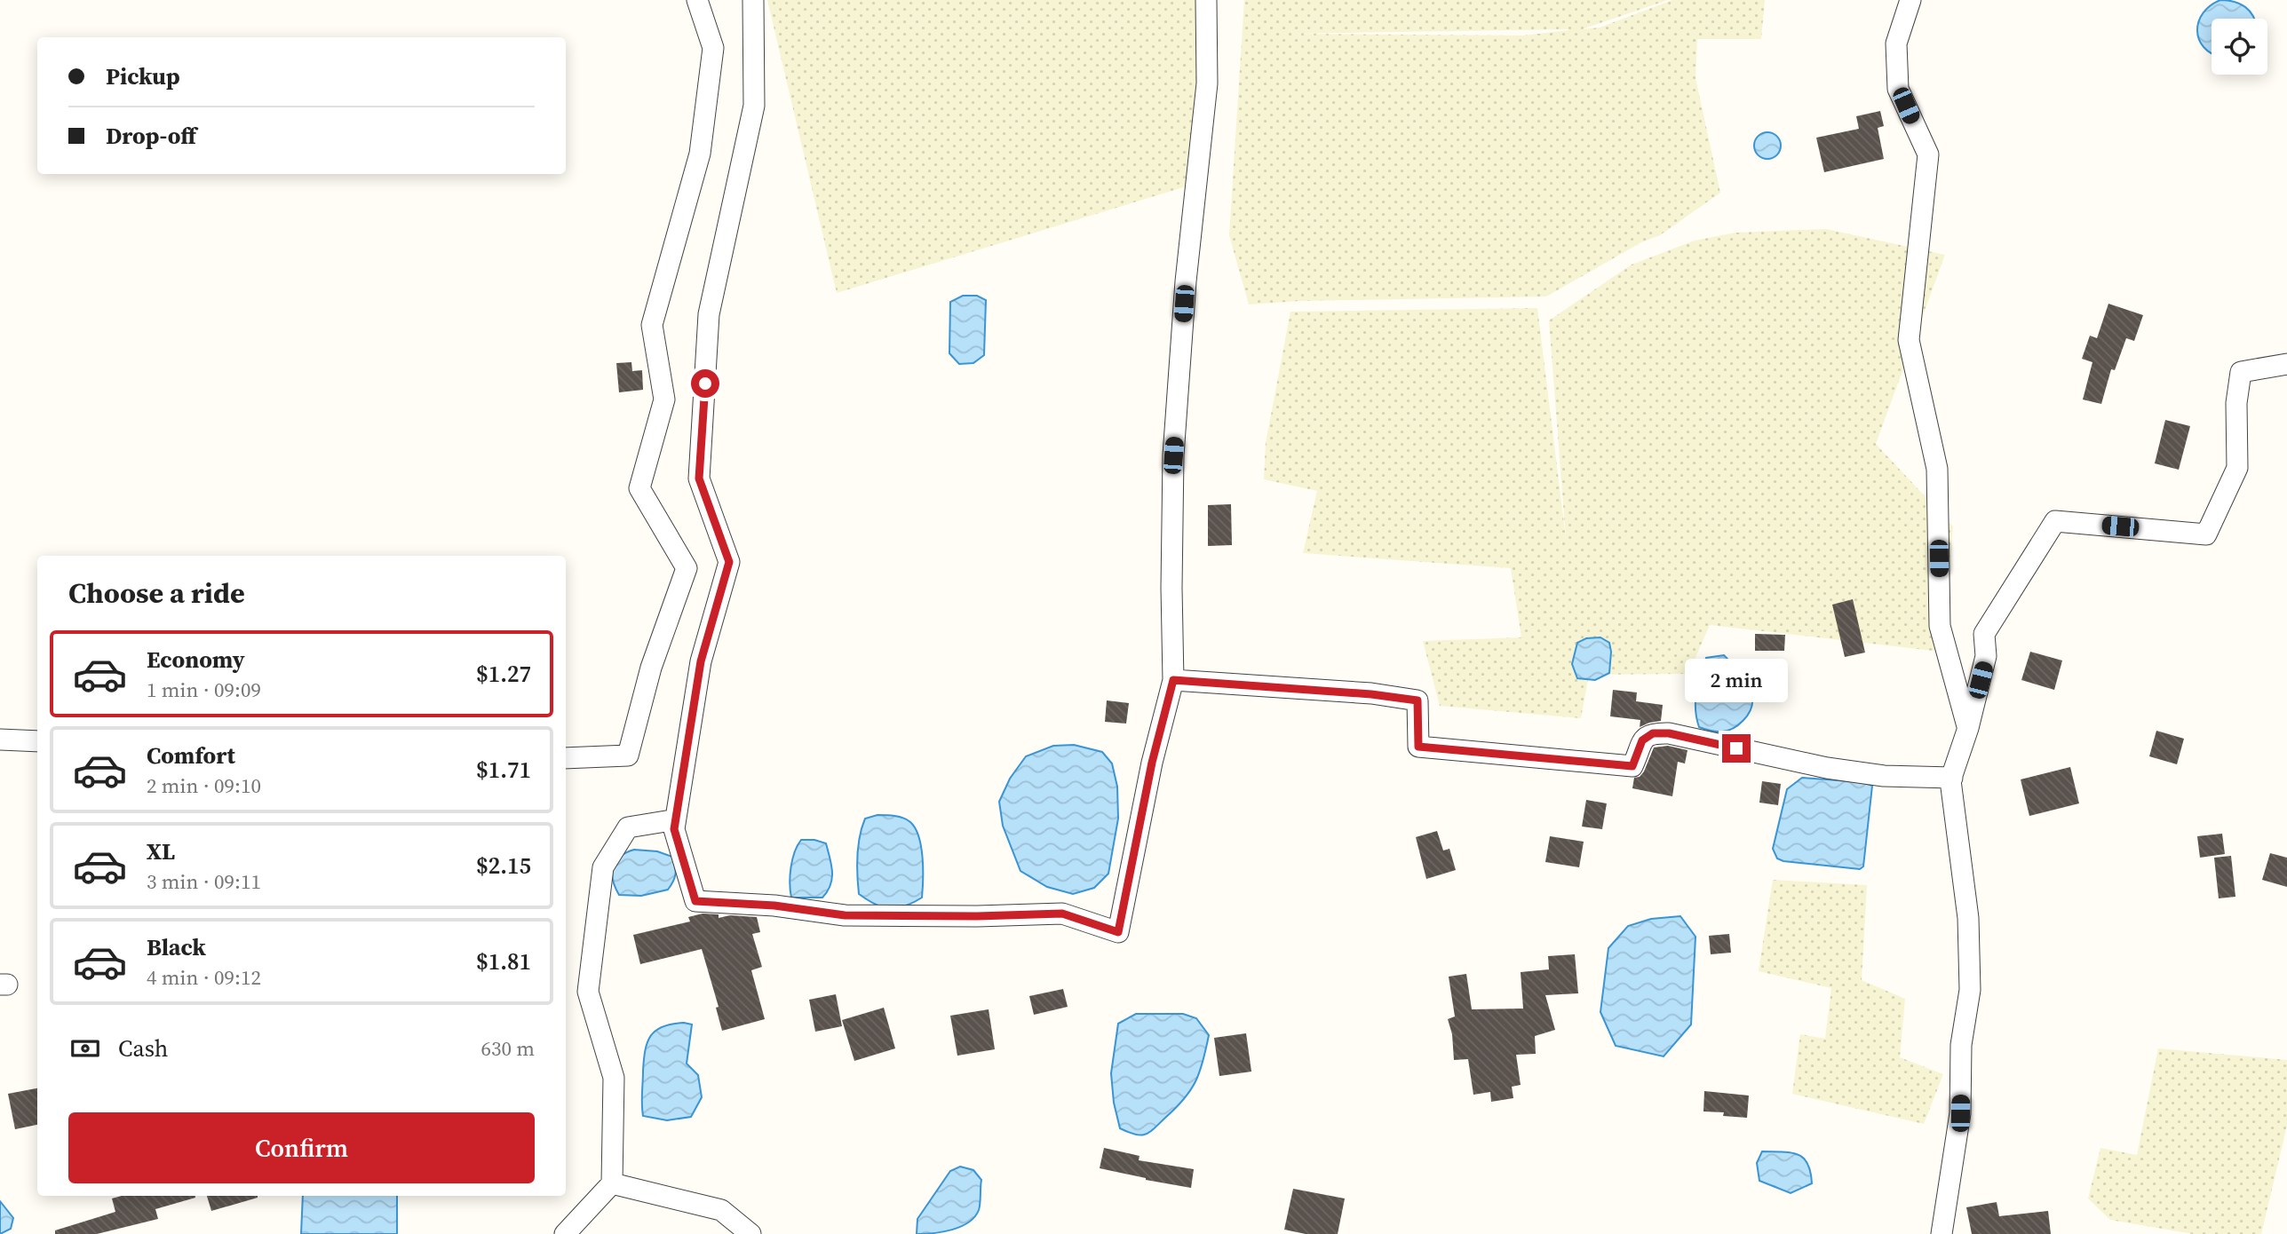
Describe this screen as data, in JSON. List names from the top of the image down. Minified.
{"page":{"banner":["Pickup","Drop-off"],"heading":"Choose a ride","list":[{"name":"Economy","note":"1 min · 09:09","value":"$1.27"},{"name":"Comfort","note":"2 min · 09:10","value":"$1.71"},{"name":"XL","note":"3 min · 09:11","value":"$2.15"},{"name":"Black","note":"4 min · 09:12","value":"$1.81"}],"bubble":"2 min","pay":["Cash","630 m"],"buttons":"Confirm"}}
